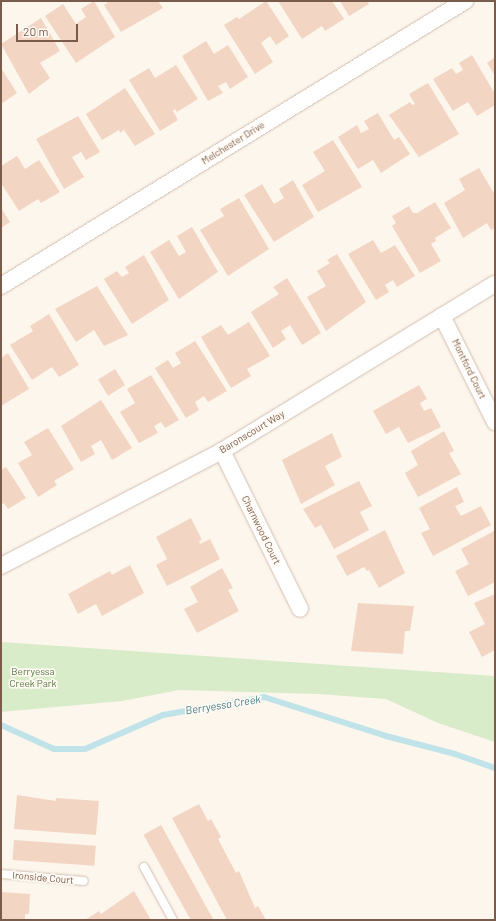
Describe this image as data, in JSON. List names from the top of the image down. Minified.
{"streets":{"street":["Melchester Drive","Montford Court","Baronscourt Way","Charnwood Court"],"lane":["Ironside Court"]},"crossings":[["Montford Court","Baronscourt Way"],["Baronscourt Way","Charnwood Court"]],"water":["Berryessa Creek"],"parks":["Berryessa Creek Park"],"scale_bar":"20 m"}
